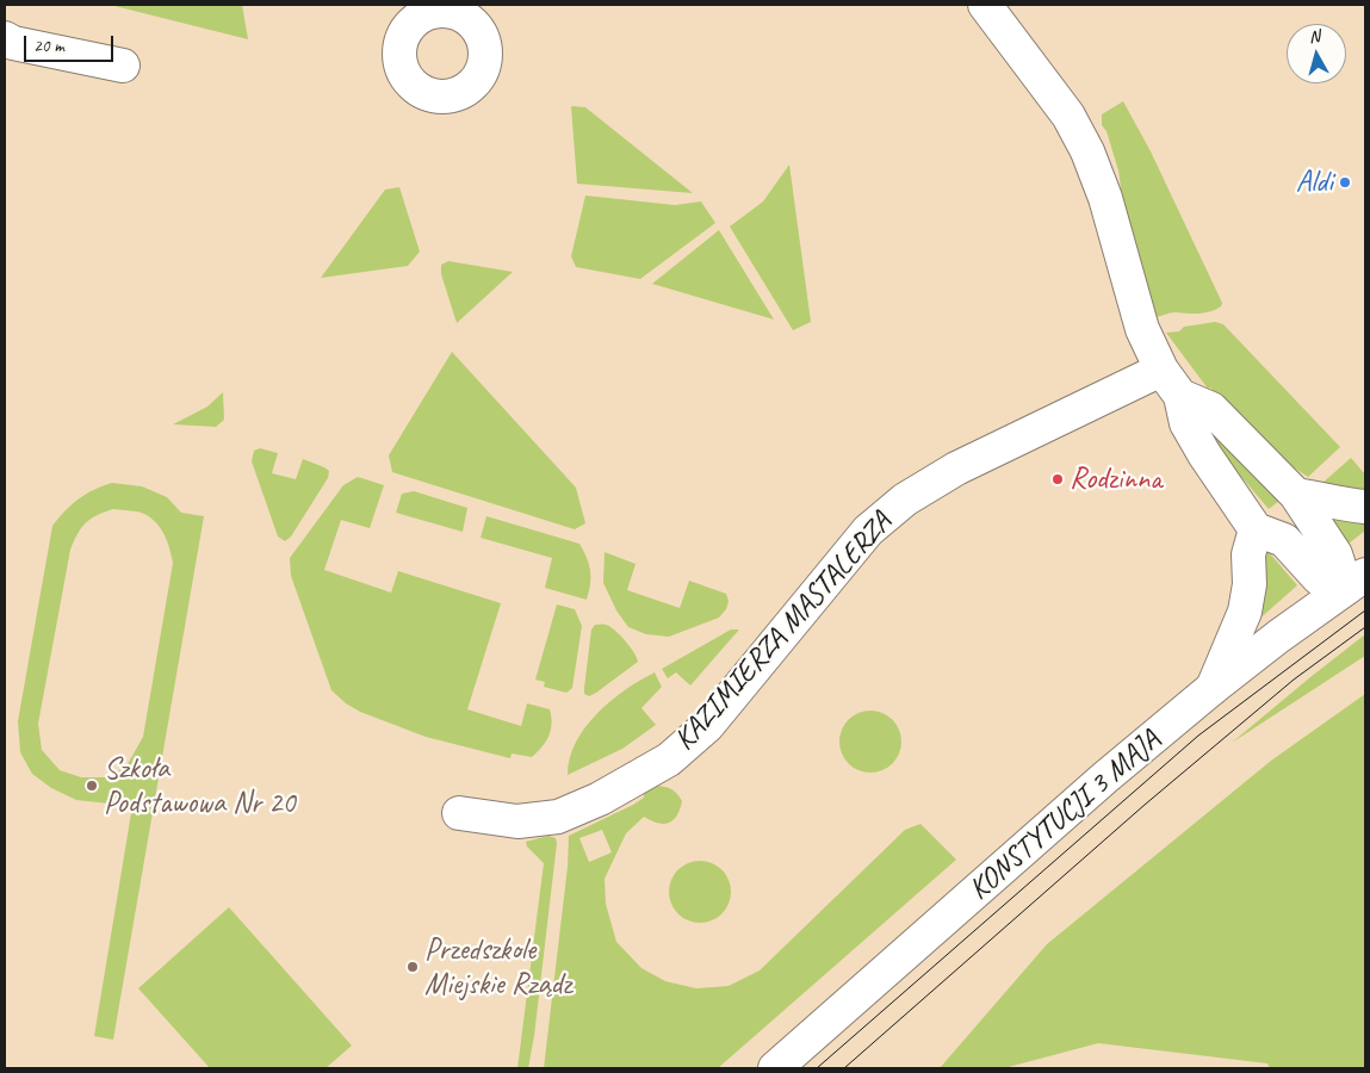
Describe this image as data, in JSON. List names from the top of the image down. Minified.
{"streets":{"street":["KAZIMIERZA MASTALERZA","KONSTYTUCJI 3 MAJA"]},"places":["Aldi","Rodzinna","Szkoła Podstawowa Nr 20","Przedszkole Miejskie Rządz"],"scale_bar":"20 m","north":"top"}
